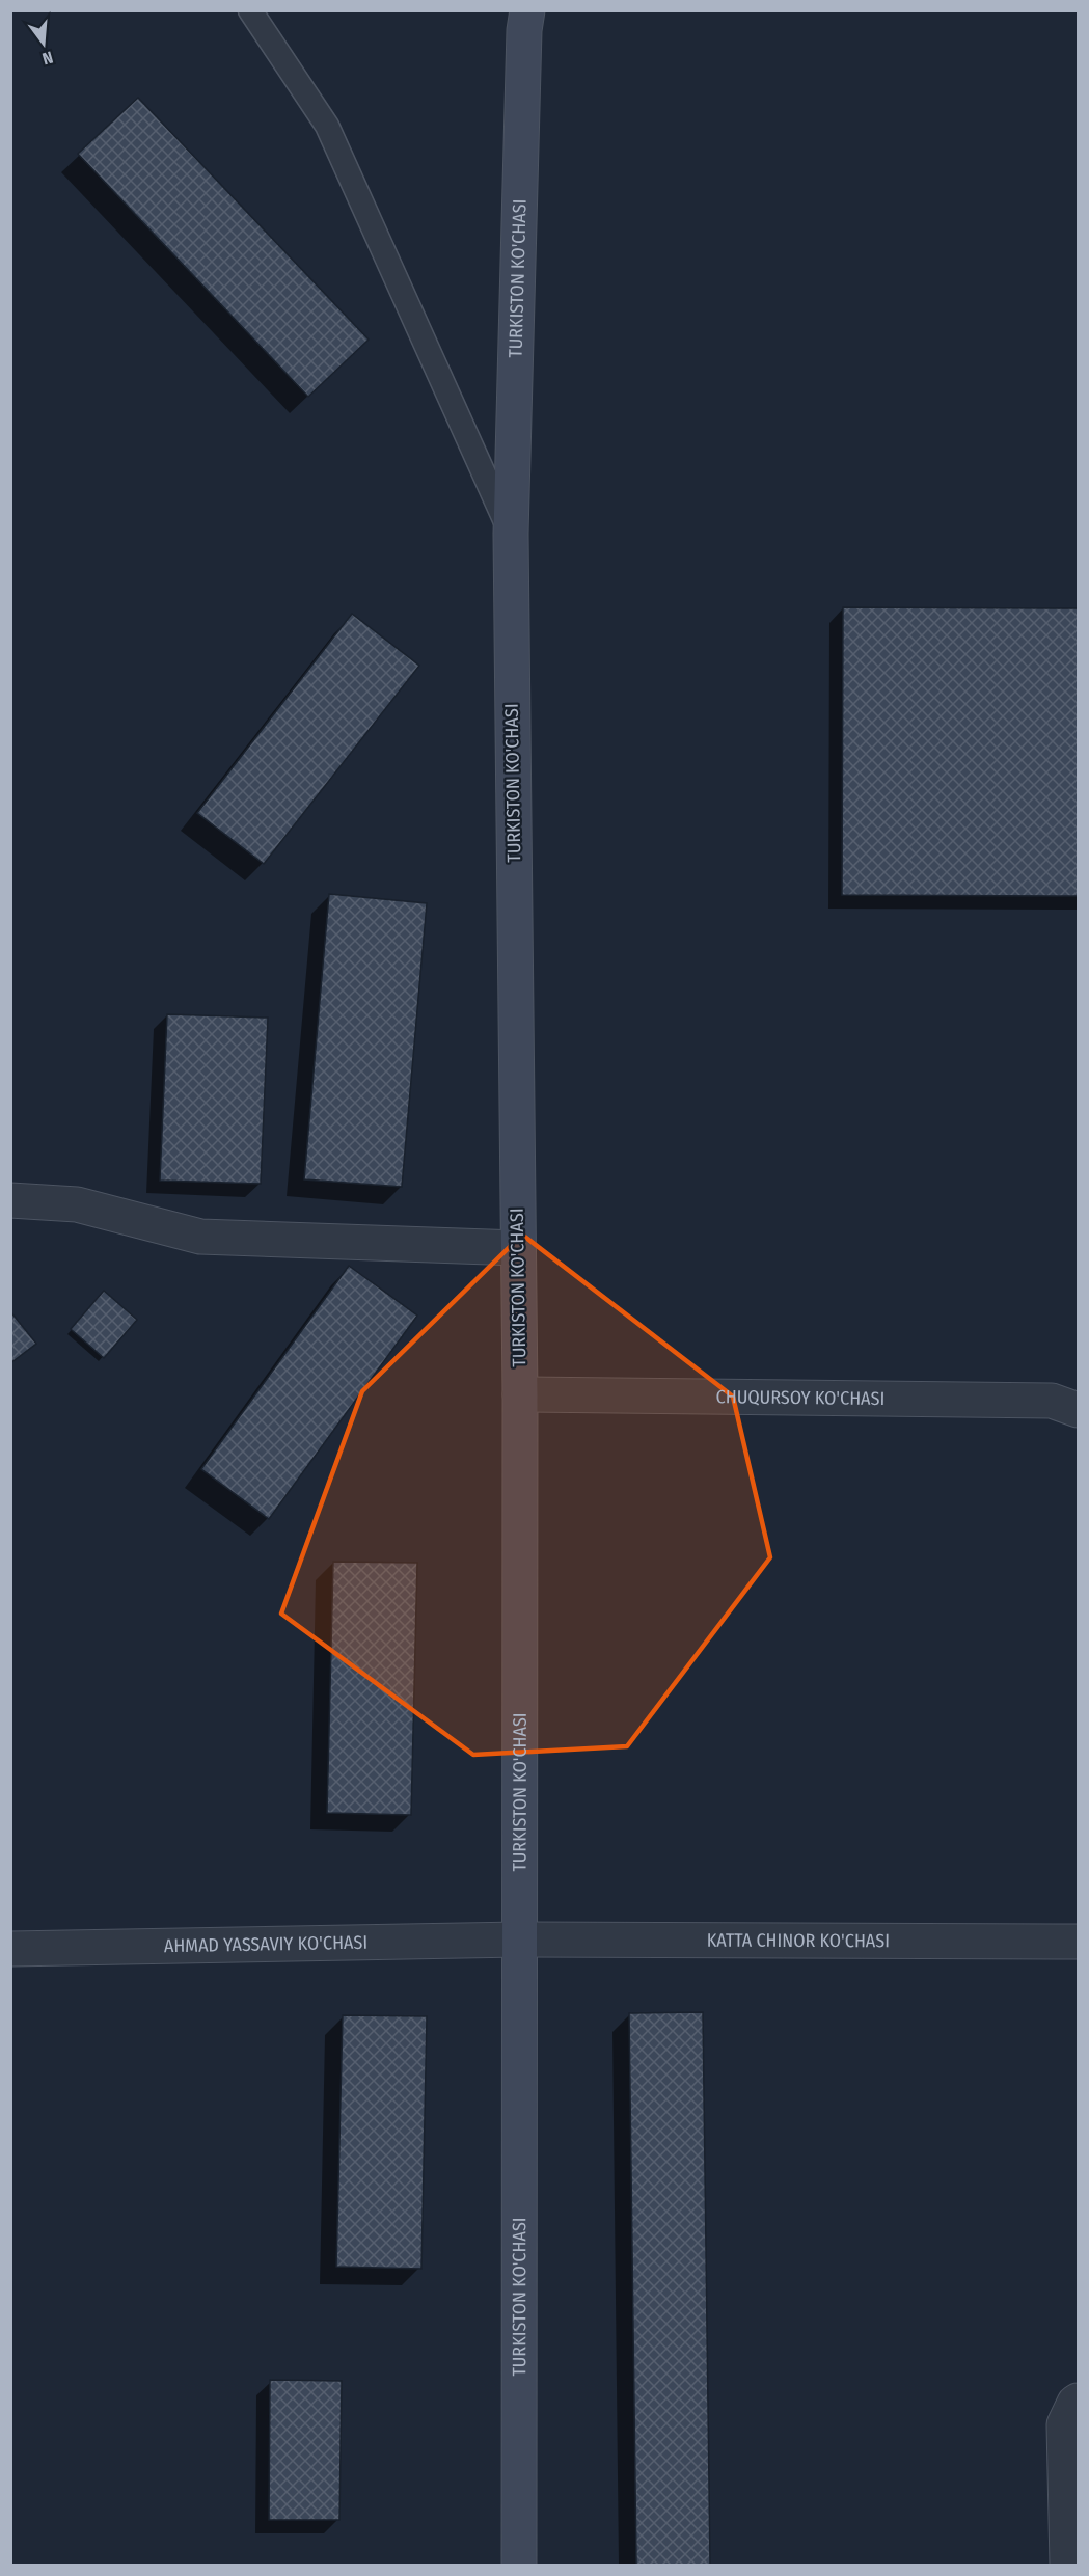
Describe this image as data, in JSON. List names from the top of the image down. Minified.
{"streets":{"main road":["TURKISTON KO'CHASI"],"street":["CHUQURSOY KO'CHASI","KATTA CHINOR KO'CHASI","AHMAD YASSAVIY KO'CHASI"]},"crossings":[["TURKISTON KO'CHASI","CHUQURSOY KO'CHASI"],["TURKISTON KO'CHASI","KATTA CHINOR KO'CHASI"],["TURKISTON KO'CHASI","AHMAD YASSAVIY KO'CHASI"],["KATTA CHINOR KO'CHASI","AHMAD YASSAVIY KO'CHASI"]],"north":"bottom"}
